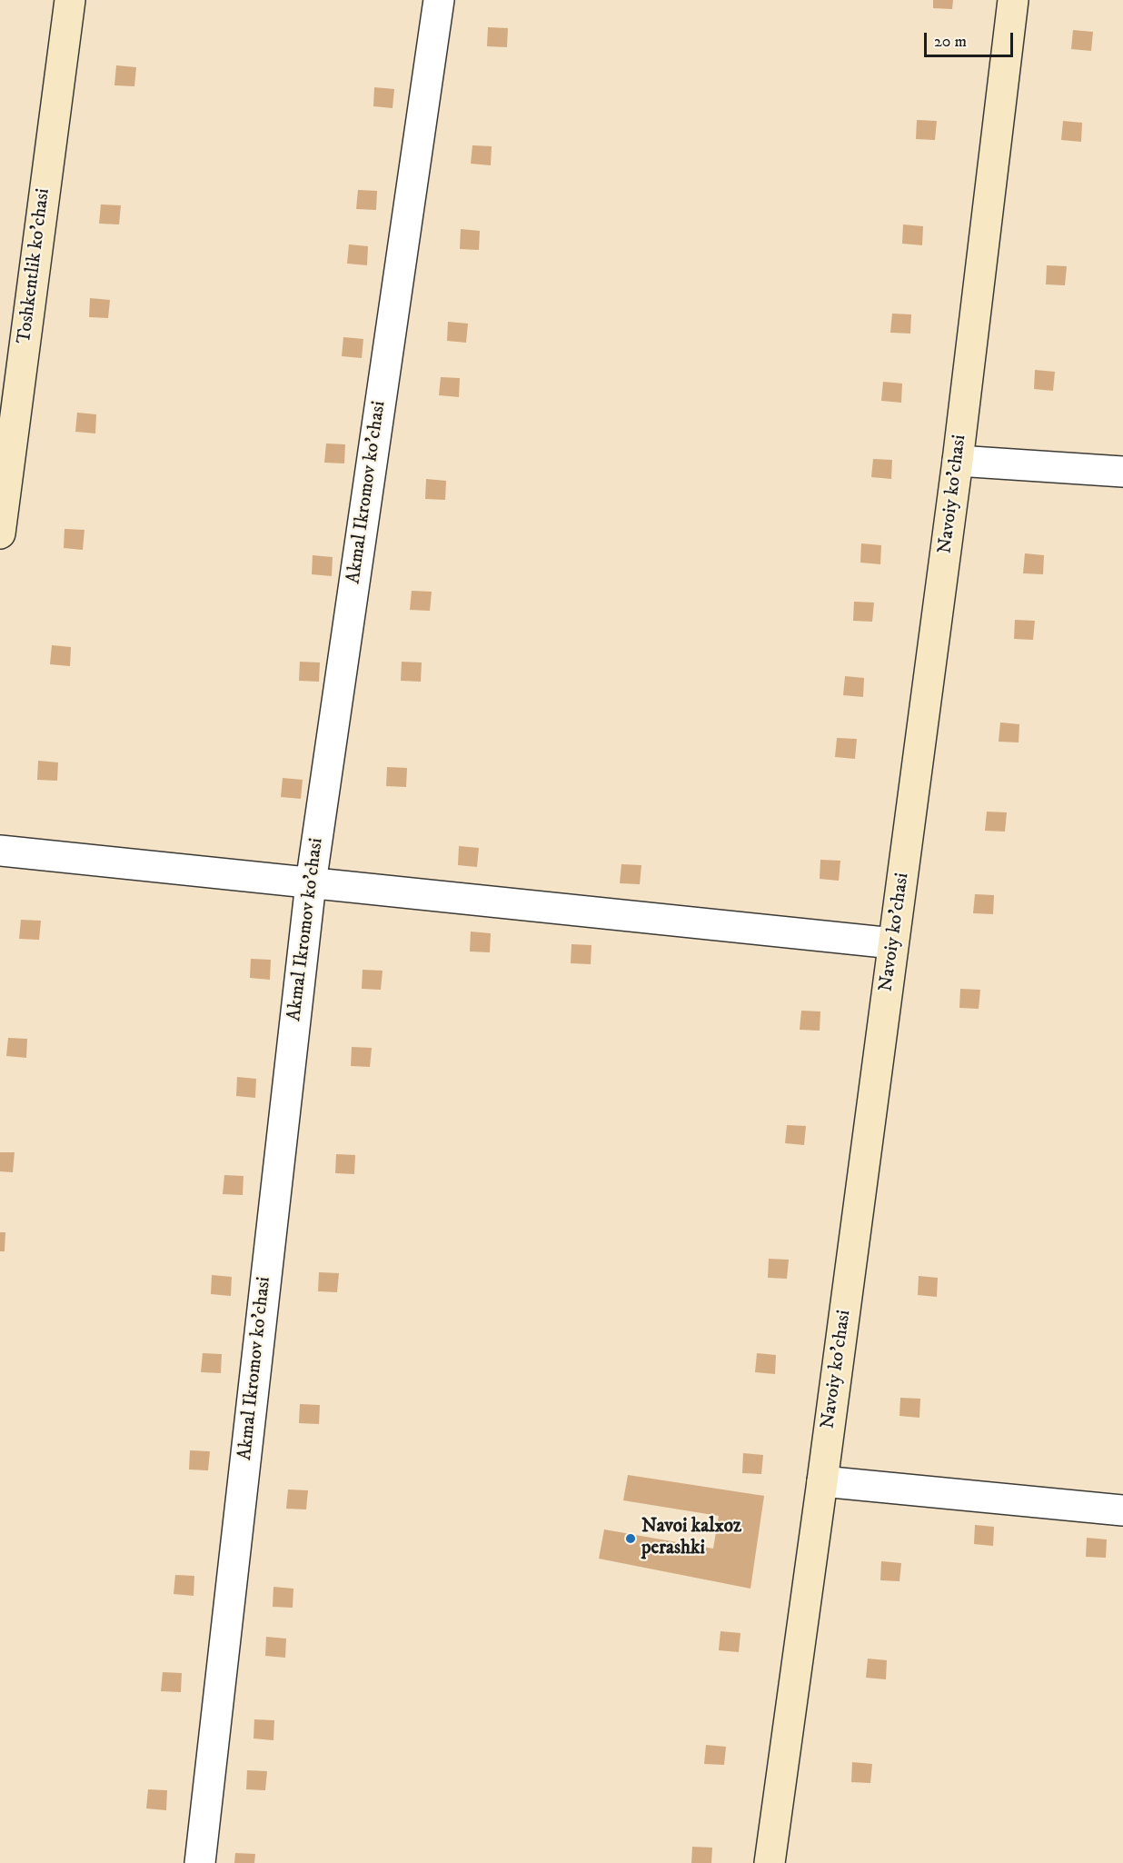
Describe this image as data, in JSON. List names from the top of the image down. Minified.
{"streets":{"street":["Toshkentlik ko'chasi","Akmal Ikromov ko'chasi","Navoiy ko'chasi"]},"places":["Navoi kalxoz perashki"],"scale_bar":"20 m"}
